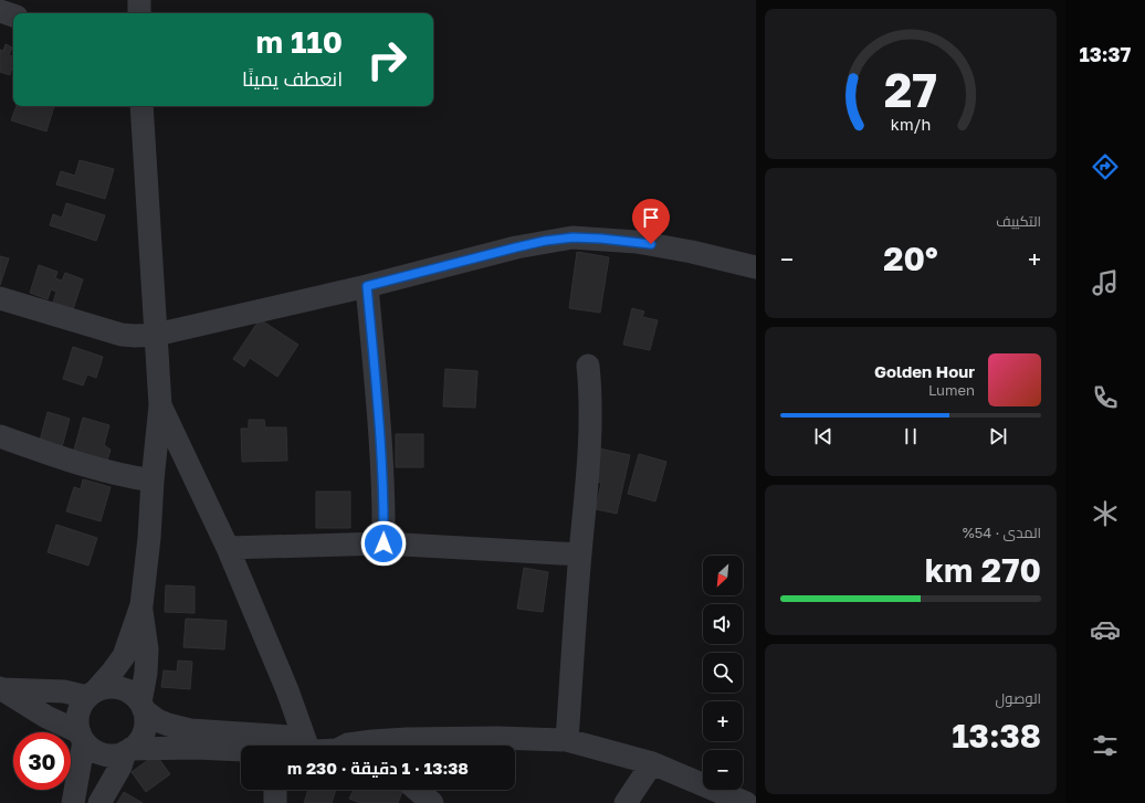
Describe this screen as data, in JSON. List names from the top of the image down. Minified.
{"north":"bottom left","page":{"tabs":"13:37","turn":["110 m","انعطف يمينًا"],"tile":["التكييف",["المدى · 54%","270 km"],["الوصول","13:38"]],"heat":["−","20°","+"],"song":["Golden Hour","Lumen"],"map_buttons":["+","−"],"limit":"30","trip":"13:38 · 1 دقيقة · 230 m","gauge":["27","km/h"]}}
